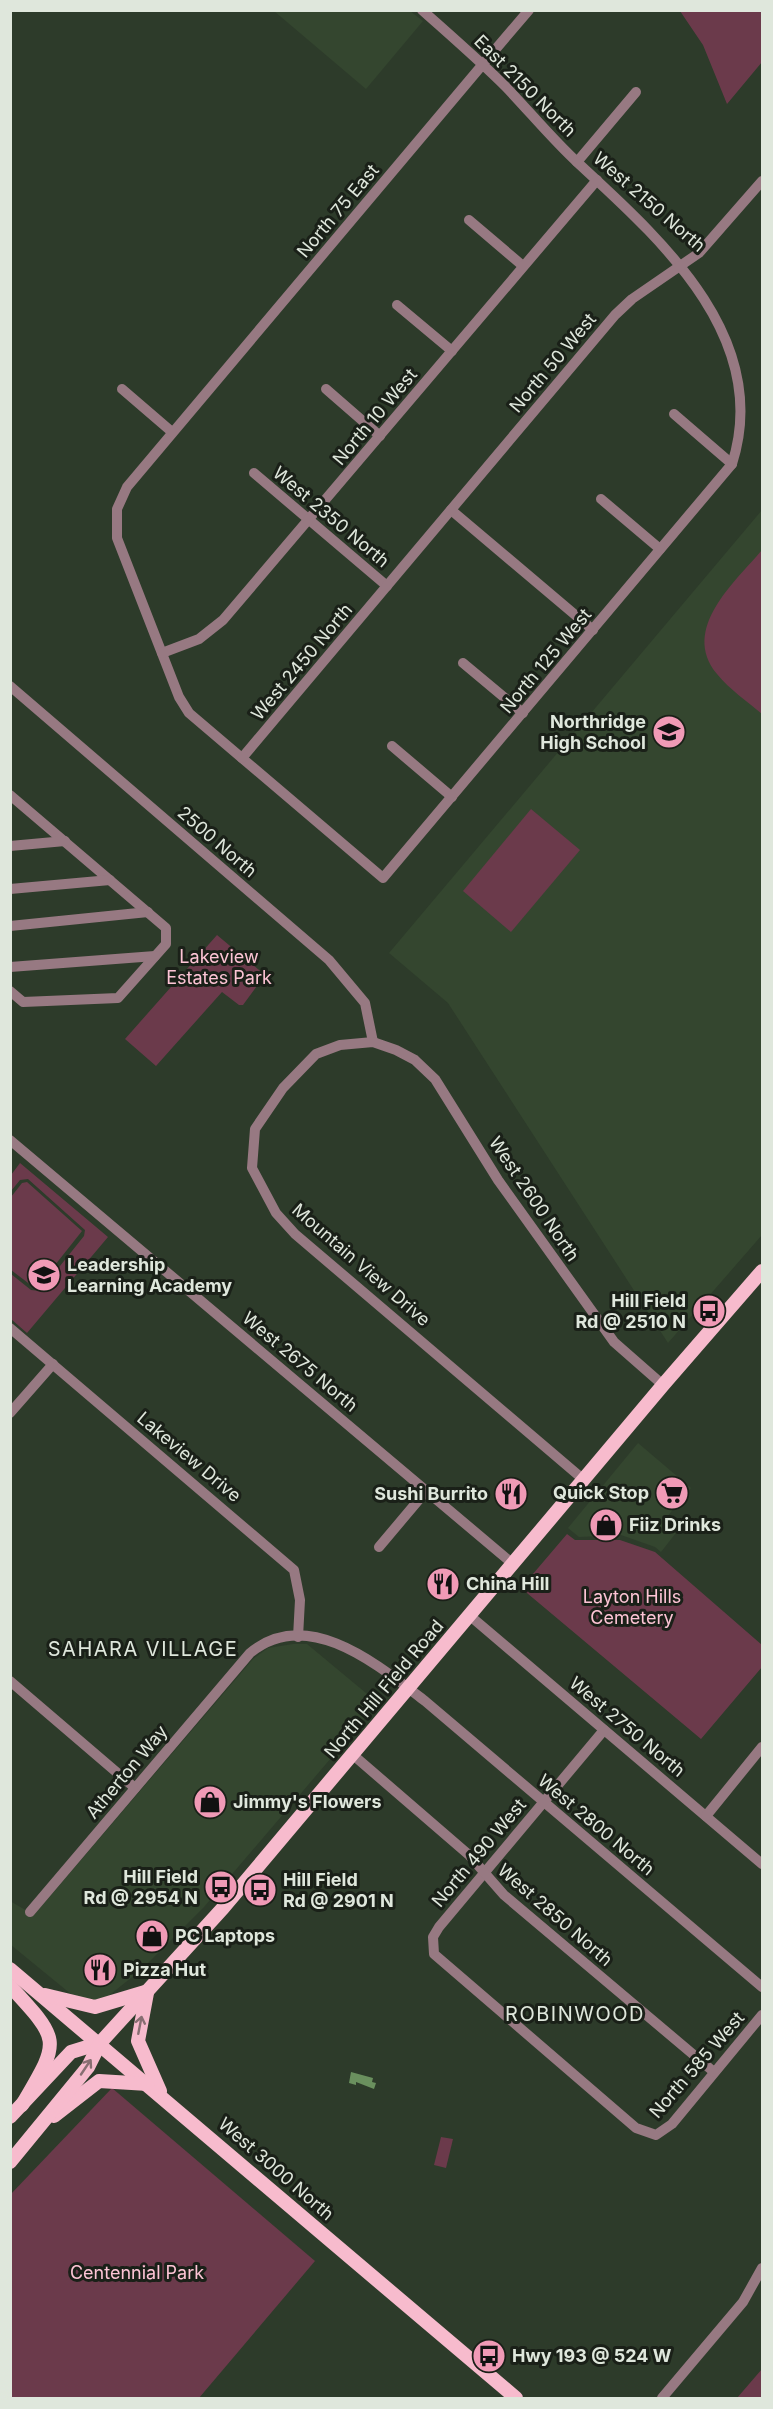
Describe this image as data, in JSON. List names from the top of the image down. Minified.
{"streets":{"main road":["North Hill Field Road","West 3000 North"],"street":["East 2150 North","West 2150 North","North 75 East","North 50 West","North 10 West","West 2350 North","North 125 West","West 2450 North","2500 North","West 2600 North","Mountain View Drive","West 2675 North","Lakeview Drive","West 2750 North","Atherton Way","West 2800 North","North 490 West","West 2850 North","North 585 West"]},"crossings":[["East 2150 North","West 2150 North"],["East 2150 North","North 75 East"],["West 2150 North","North 50 West"],["West 2150 North","North 10 West"],["North 75 East","North 10 West"],["North 50 West","West 2350 North"],["North 50 West","West 2450 North"],["North 10 West","West 2350 North"],["West 2350 North","West 2450 North"],["North 125 West","West 2450 North"],["2500 North","West 2600 North"],["2500 North","Mountain View Drive"],["West 2600 North","Mountain View Drive"],["West 2600 North","North Hill Field Road"],["Mountain View Drive","North Hill Field Road"],["West 2675 North","North Hill Field Road"],["Lakeview Drive","West 2800 North"],["North Hill Field Road","West 2750 North"],["North Hill Field Road","West 2800 North"],["North Hill Field Road","West 2850 North"],["North Hill Field Road","West 3000 North"],["West 2750 North","North 490 West"],["Atherton Way","West 2800 North"],["West 2800 North","North 490 West"],["North 490 West","West 2850 North"],["North 490 West","North 585 West"],["West 2850 North","North 585 West"]],"districts":["SAHARA VILLAGE","ROBINWOOD"],"parks":["Lakeview Estates Park","Layton Hills Cemetery","Centennial Park"],"places":{"school or university":["Northridge High School","Leadership Learning Academy"],"bus stop":["Hill Field Rd @ 2510 N","Hill Field Rd @ 2954 N","Hill Field Rd @ 2901 N","Hwy 193 @ 524 W"],"supermarket":["Quick Stop"],"restaurant":["Sushi Burrito","China Hill","Pizza Hut"],"shop":["Fiiz Drinks","Jimmy's Flowers","PC Laptops"]}}
